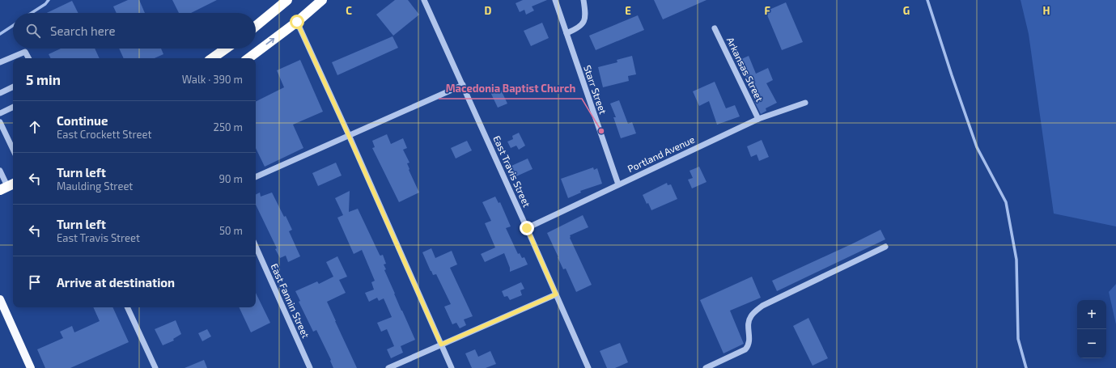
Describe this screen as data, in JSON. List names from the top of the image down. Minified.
{"streets":{"street":["Arkansas Street","Starr Street","Portland Avenue","East Travis Street","East Fannin Street"]},"crossings":[["Arkansas Street","Portland Avenue"],["Starr Street","Portland Avenue"],["Portland Avenue","East Travis Street"]],"places":["Macedonia Baptist Church"],"page":{"search":"Search here","heading":["5 min","Walk · 390 m"],"list":[["Continue","East Crockett Street","250 m"],["Turn left","Maulding Street","90 m"],["Turn left","East Travis Street","50 m"],"Arrive at destination"],"map_buttons":["+","−"]},"grid":{"columns":["C","D","E","F","G","H"]}}
